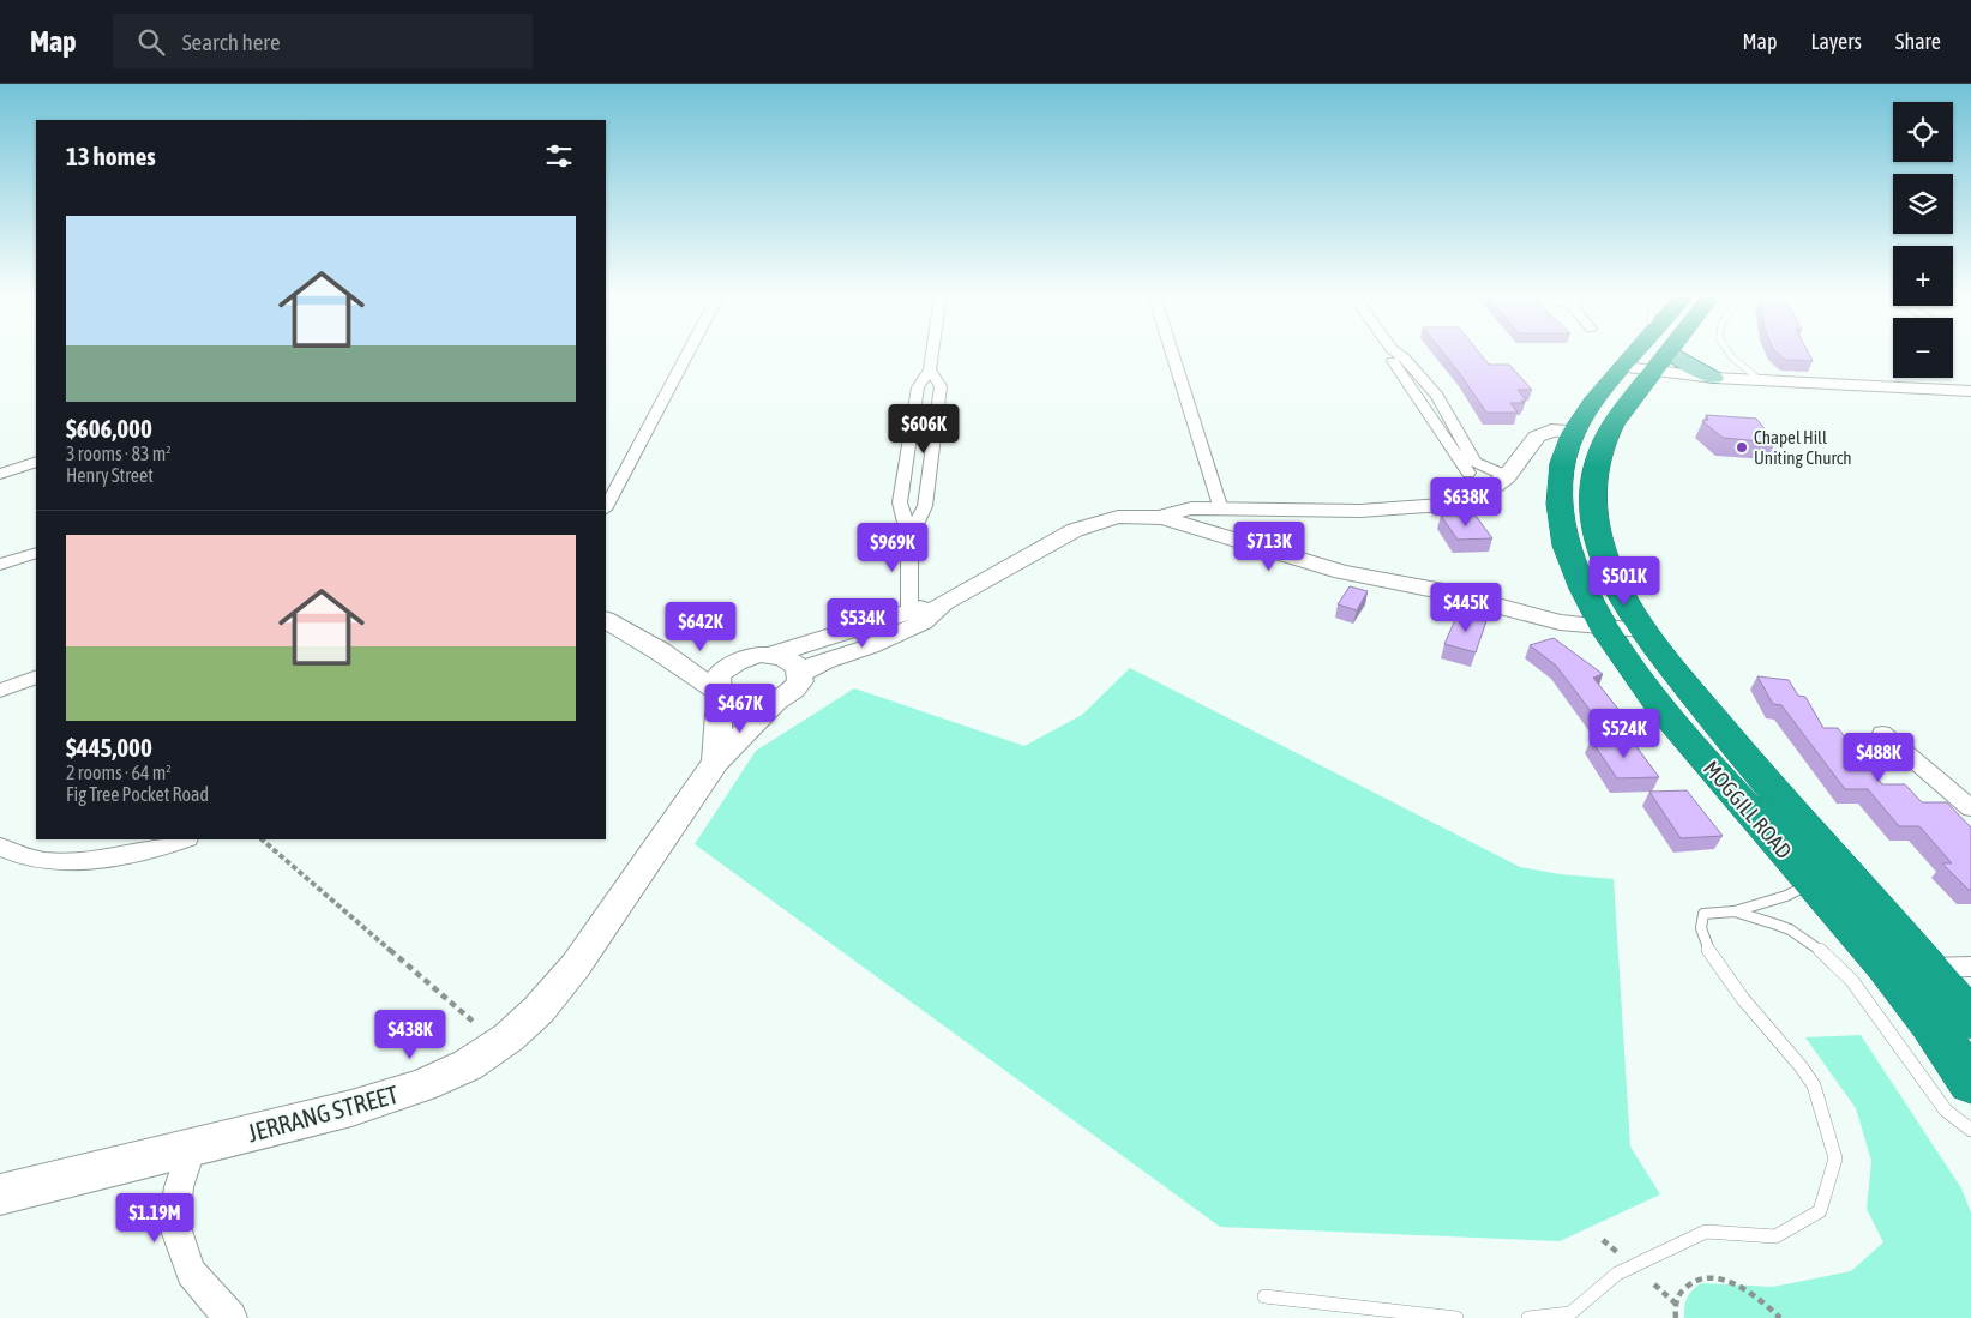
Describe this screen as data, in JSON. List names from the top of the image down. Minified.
{"streets":{"highway":["MOGGILL ROAD"],"main road":["JERRANG STREET"]},"places":["Chapel Hill Uniting Church"],"page":{"header":"Map","search":"Search here","nav":["Map","Layers","Share"],"map_buttons":["+","−"],"heading":"13 homes","list":[{"name":"$606,000","note":"3 rooms · 83 m² · Henry Street"},{"name":"$445,000","note":"2 rooms · 64 m² · Fig Tree Pocket Road"}],"price":["$606K","$638K","$713K","$969K","$501K","$445K","$534K","$642K","$467K","$524K","$488K","$438K","$1.19M"]}}
